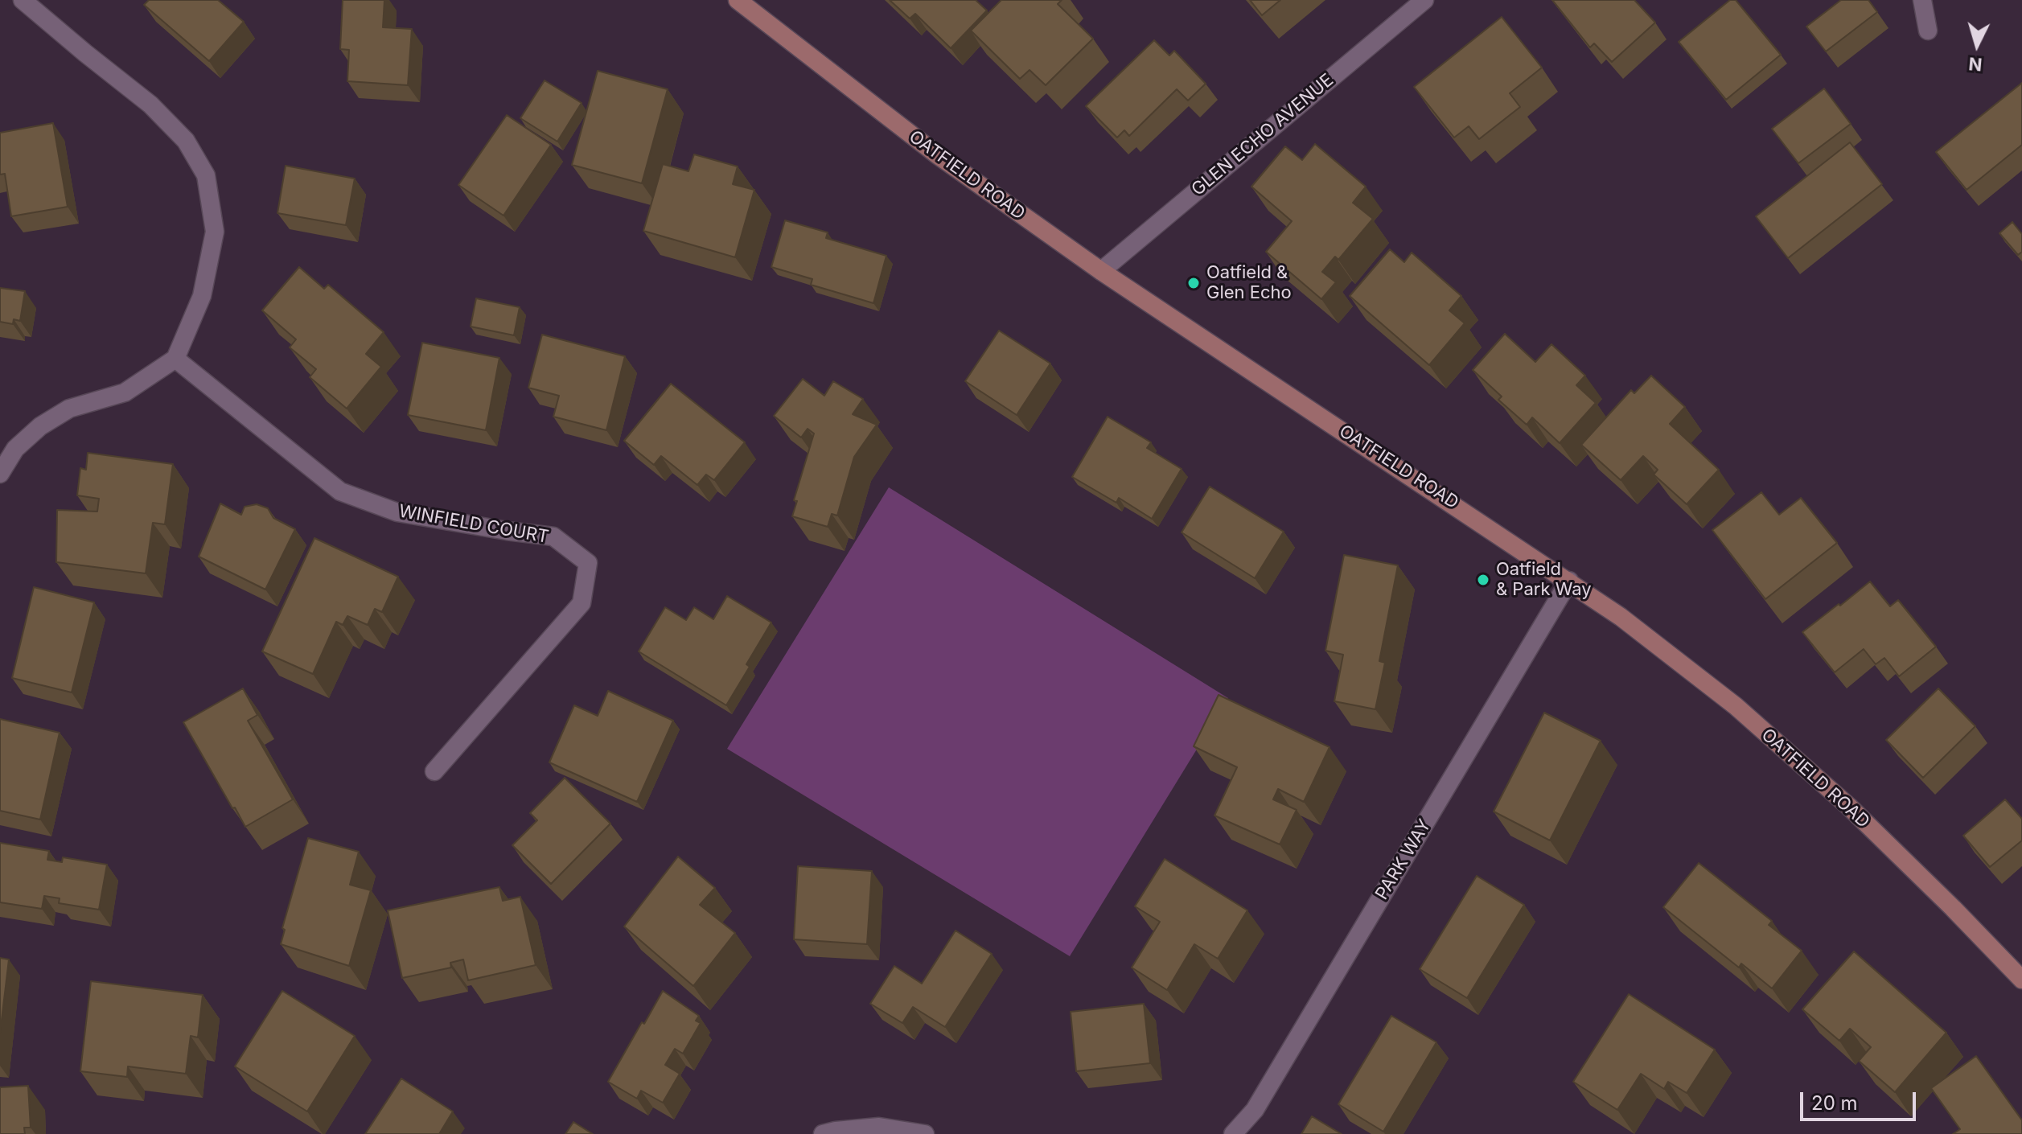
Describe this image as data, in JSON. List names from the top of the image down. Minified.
{"streets":{"main road":["OATFIELD ROAD"],"street":["GLEN ECHO AVENUE","WINFIELD COURT","PARK WAY"]},"crossings":[["GLEN ECHO AVENUE","OATFIELD ROAD"],["OATFIELD ROAD","PARK WAY"]],"places":["Oatfield & Glen Echo","Oatfield & Park Way"],"scale_bar":"20 m","north":"bottom"}
